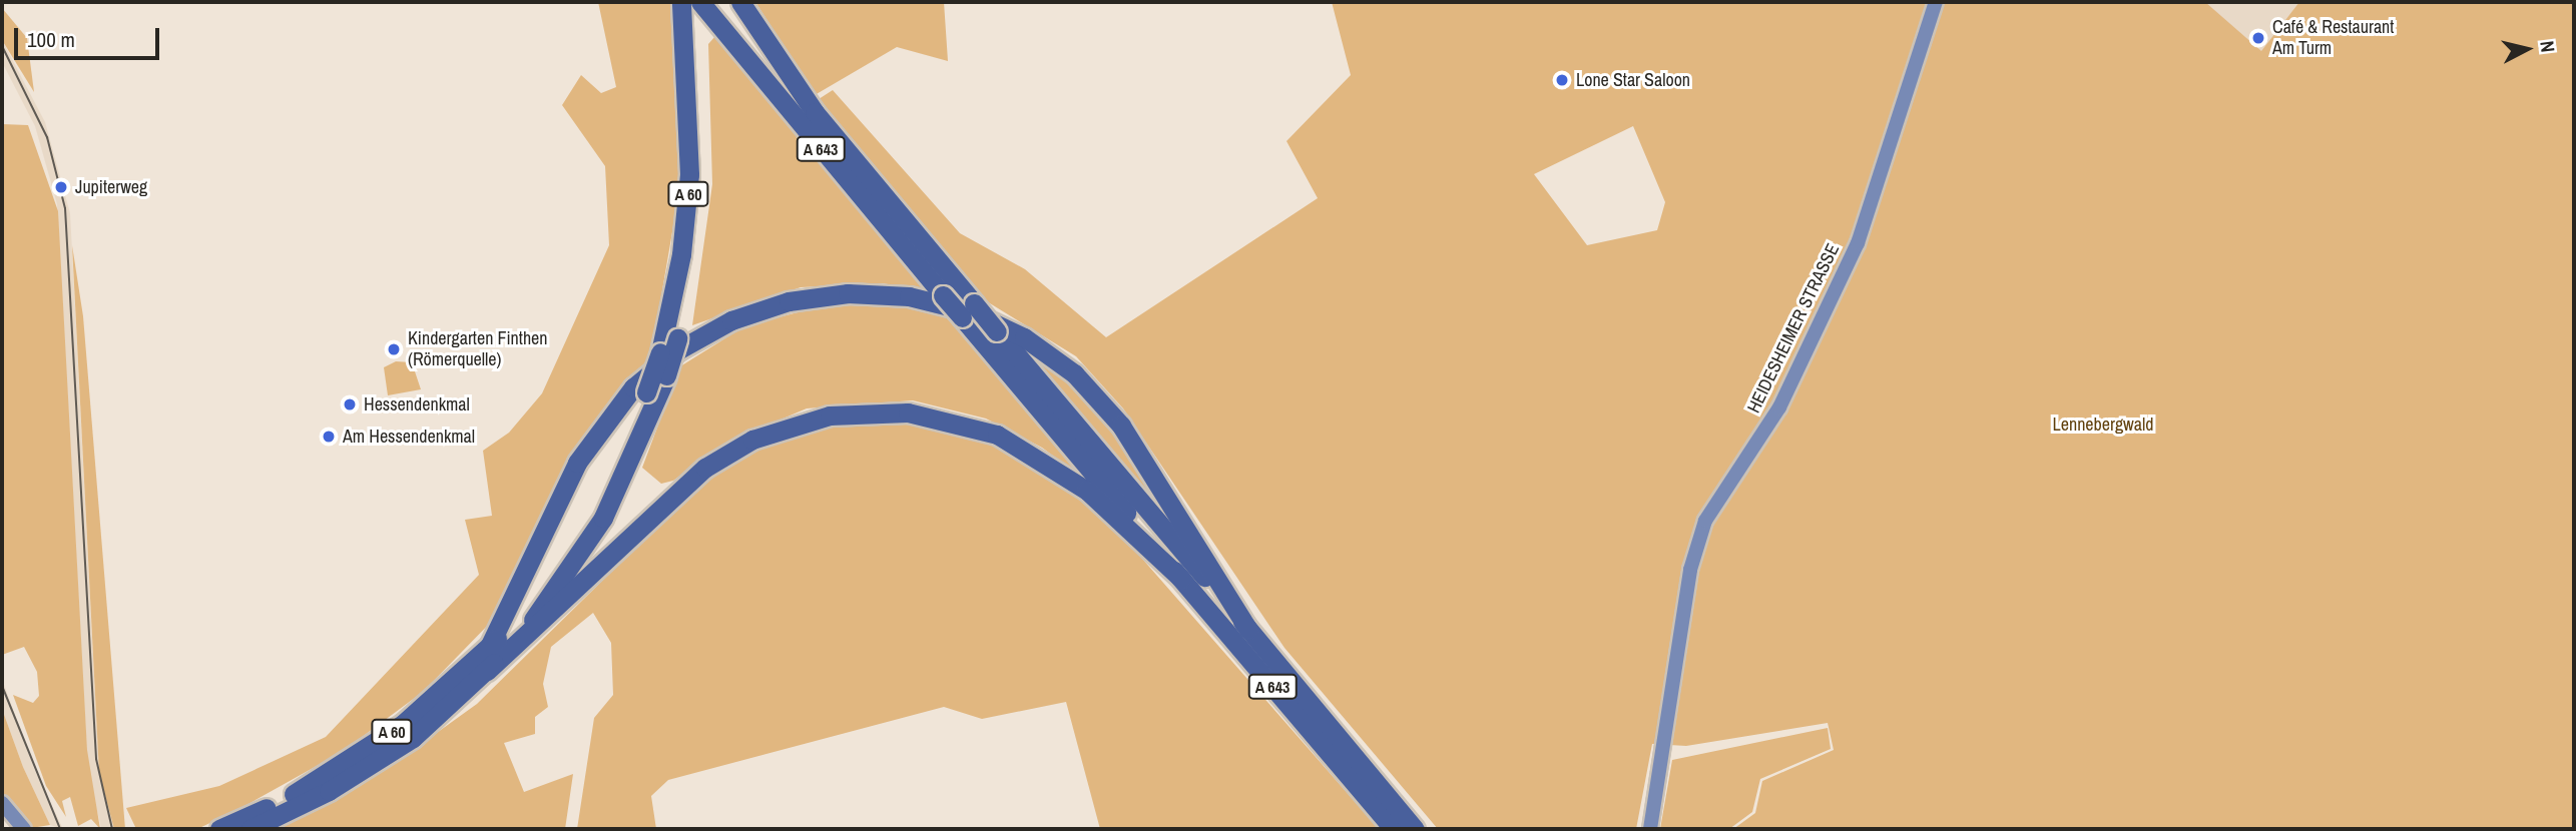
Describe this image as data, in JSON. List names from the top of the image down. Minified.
{"streets":{"highway":["A 643","A 60"],"main road":["HEIDESHEIMER STRASSE"]},"crossings":[["A 643","A 60"]],"parks":["Lennebergwald"],"places":["Café & Restaurant Am Turm","Lone Star Saloon","Jupiterweg","Kindergarten Finthen (Römerquelle)","Hessendenkmal","Am Hessendenkmal"],"scale_bar":"100 m","north":"right"}
